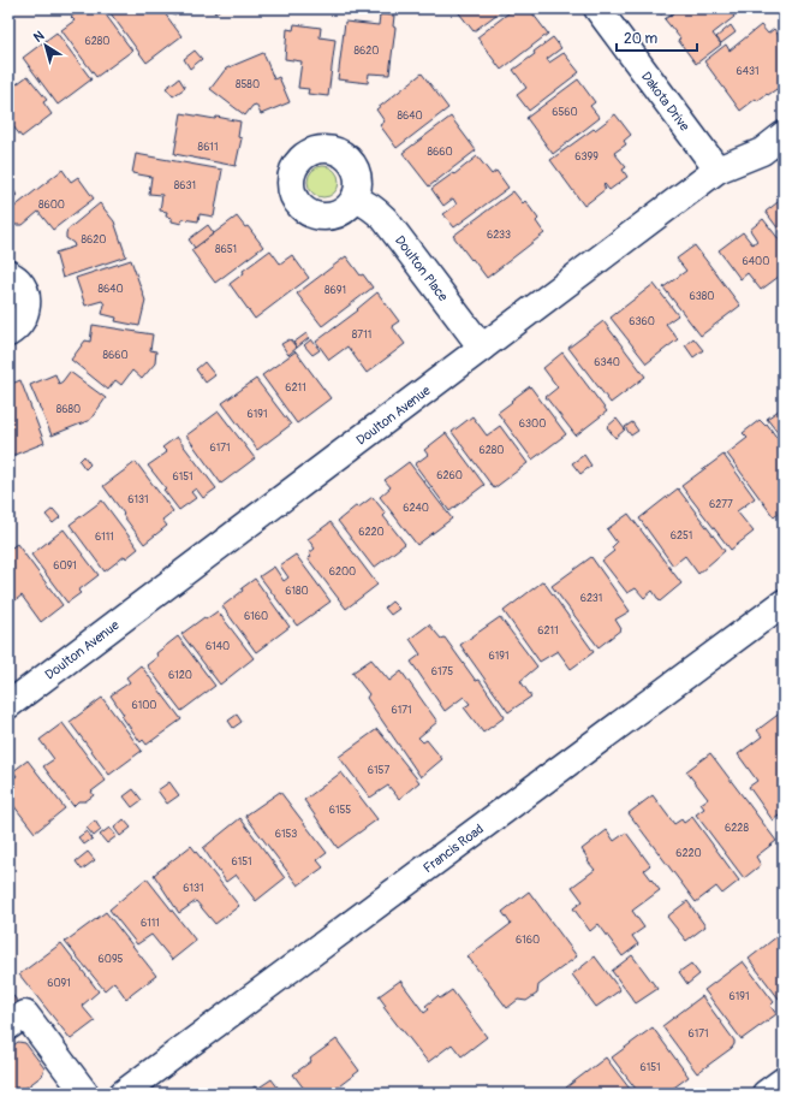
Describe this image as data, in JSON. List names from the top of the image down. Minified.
{"streets":{"street":["Dakota Drive","Doulton Place","Doulton Avenue","Francis Road"]},"crossings":[["Dakota Drive","Doulton Avenue"],["Doulton Place","Doulton Avenue"]],"house_numbers":["6280","8620","6431","8580","6560","8640","8611","8660","6399","8631","8600","6233","8620","8651","6400","8640","8691","6380","6360","8711","8660","6340","6211","8680","6191","6300","6171","6280","6260","6151","6131","6277","6240","6220","6251","6111","6091","6200","6180","6231","6160","6211","6140","6191","6175","6120","6100","6171","6157","6155","6228","6153","6220","6151","6131","6111","6160","6095","6091","6191","6171","6151"],"scale_bar":"20 m","north":"top left"}
